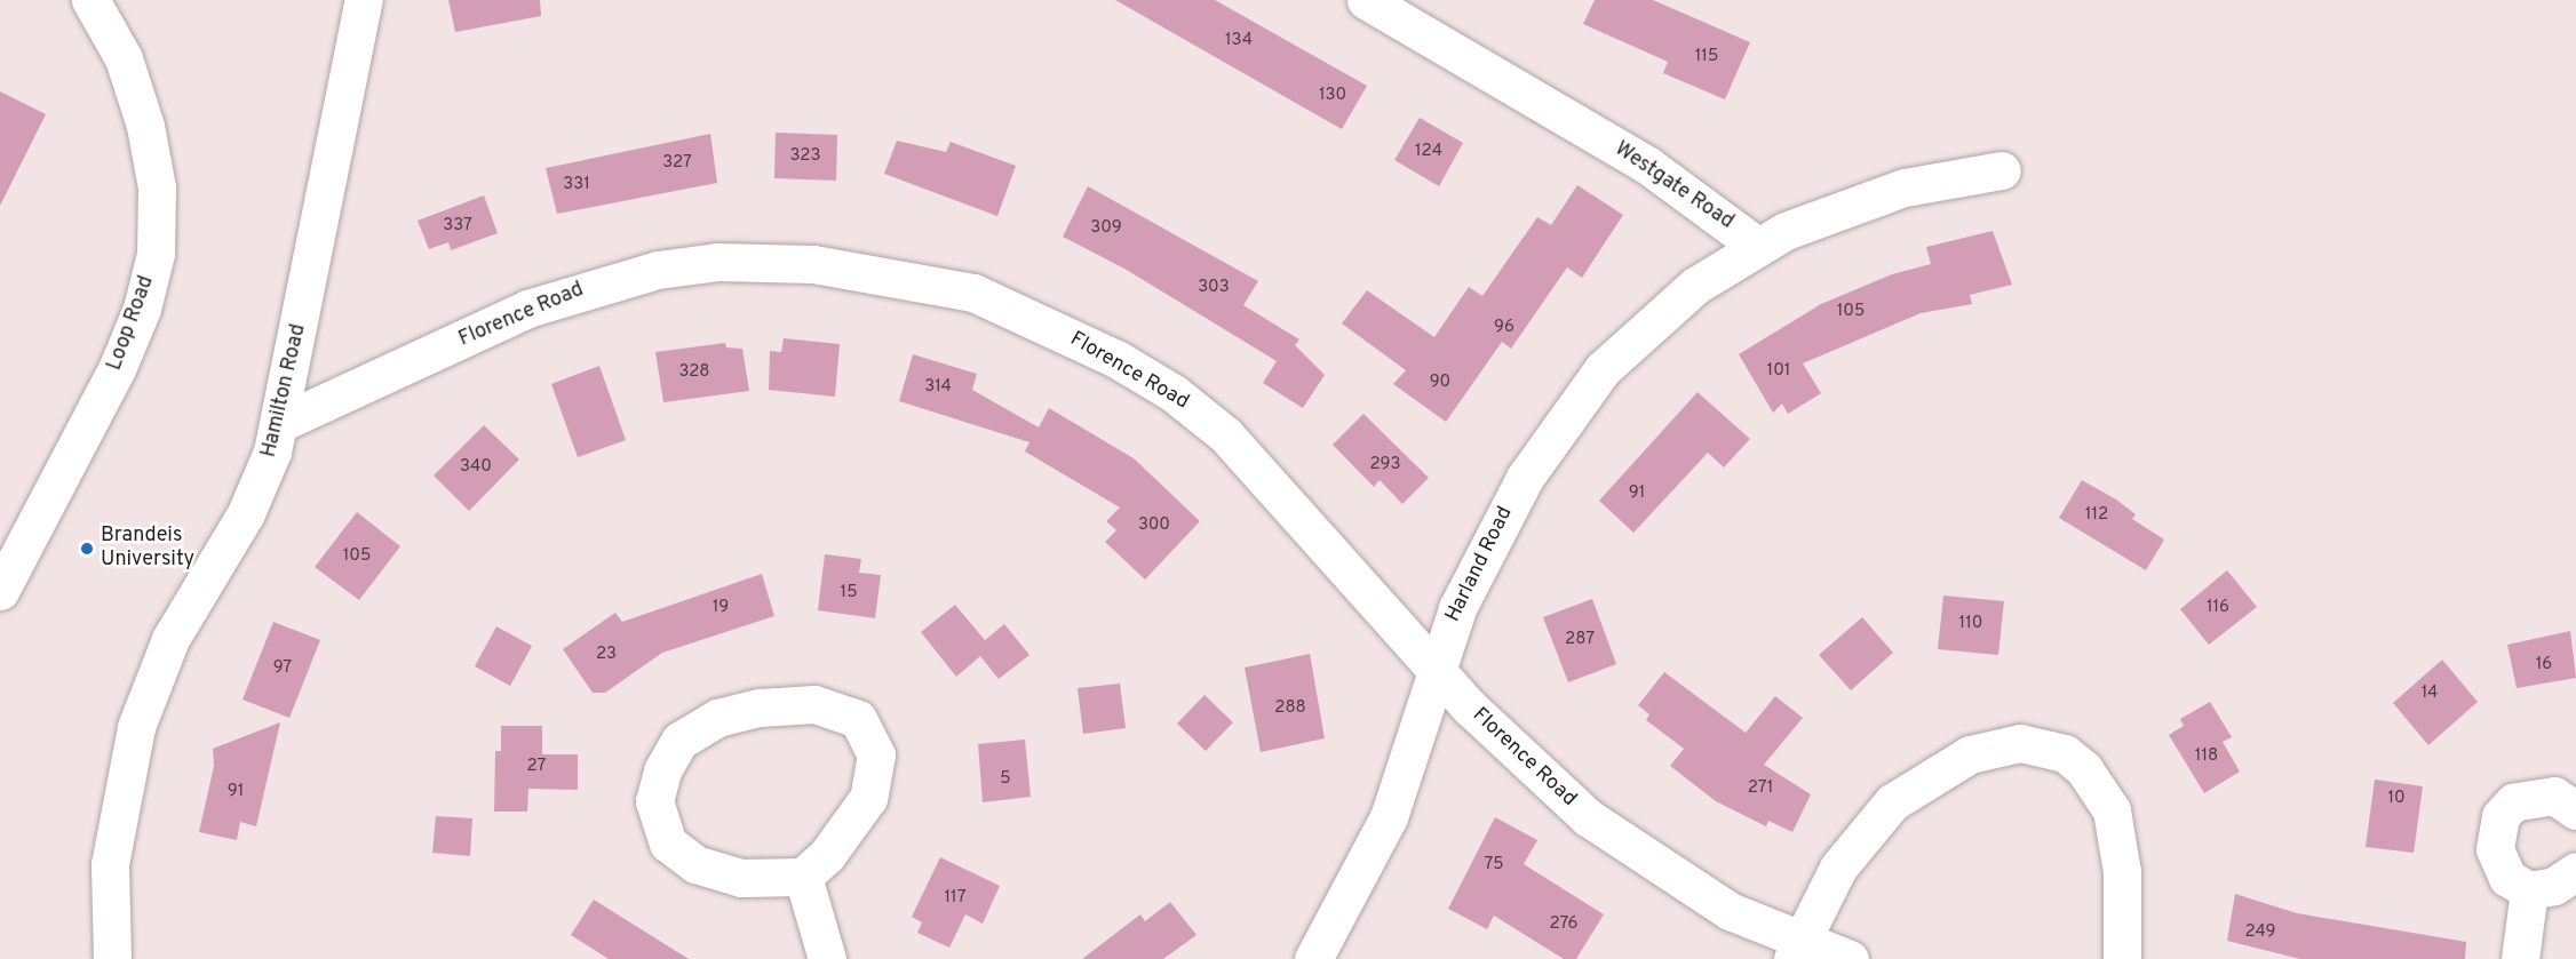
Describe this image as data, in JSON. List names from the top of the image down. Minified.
{"streets":{"street":["Westgate Road","Florence Road","Loop Road","Hamilton Road","Harland Road"]},"crossings":[["Westgate Road","Harland Road"],["Florence Road","Hamilton Road"],["Florence Road","Harland Road"]],"places":["Brandeis University"],"house_numbers":["134","115","130","124","323","327","331","337","309","303","105","96","101","328","90","314","293","340","91","112","300","105","15","19","116","110","287","23","16","97","14","288","118","27","5","271","91","10","75","117","276","249"]}
